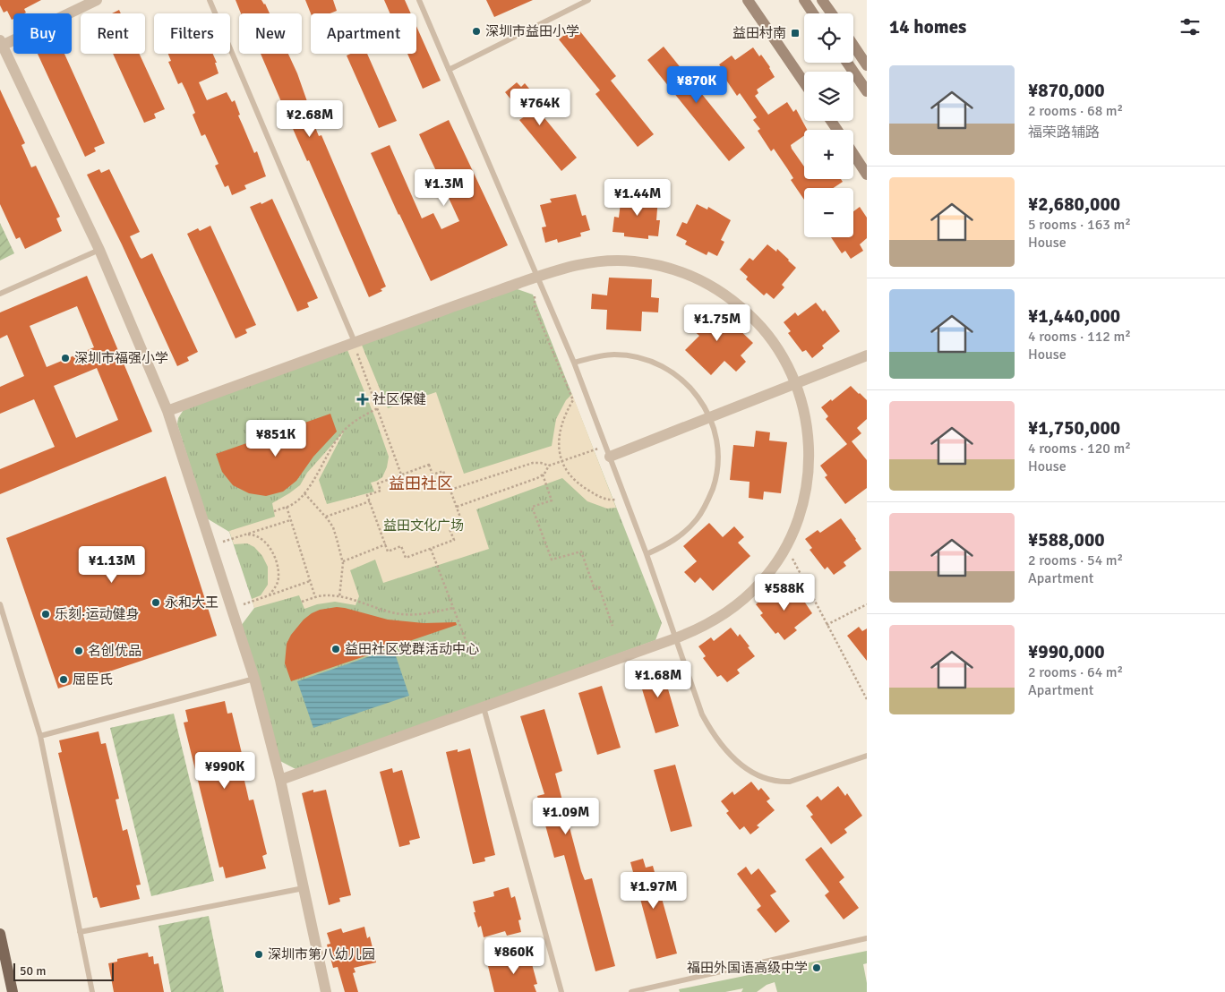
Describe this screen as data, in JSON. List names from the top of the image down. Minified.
{"districts":["益田社区"],"parks":["益田文化广场"],"places":{"other":["深圳市益田小学","深圳市福强小学","永和大王","乐刻·运动健身","益田社区党群活动中心","名创优品","屈臣氏","深圳市第八幼儿园","福田外国语高级中学"],"transit":["益田村南"],"health":["社区保健"]},"scale_bar":"50 m","page":{"heading":"14 homes","map_buttons":["+","−"],"chip":["Buy","Rent","Filters","New","Apartment"],"list":[{"name":"¥870,000","note":"2 rooms · 68 m² · 福荣路辅路"},{"name":"¥2,680,000","note":"5 rooms · 163 m² · House"},{"name":"¥1,440,000","note":"4 rooms · 112 m² · House"},{"name":"¥1,750,000","note":"4 rooms · 120 m² · House"},{"name":"¥588,000","note":"2 rooms · 54 m² · Apartment"},{"name":"¥990,000","note":"2 rooms · 64 m² · Apartment"}],"price":["¥870K","¥764K","¥2.68M","¥1.3M","¥1.44M","¥1.75M","¥851K","¥1.13M","¥588K","¥1.68M","¥990K","¥1.09M","¥1.97M","¥860K"],"scale":"50 m"}}
